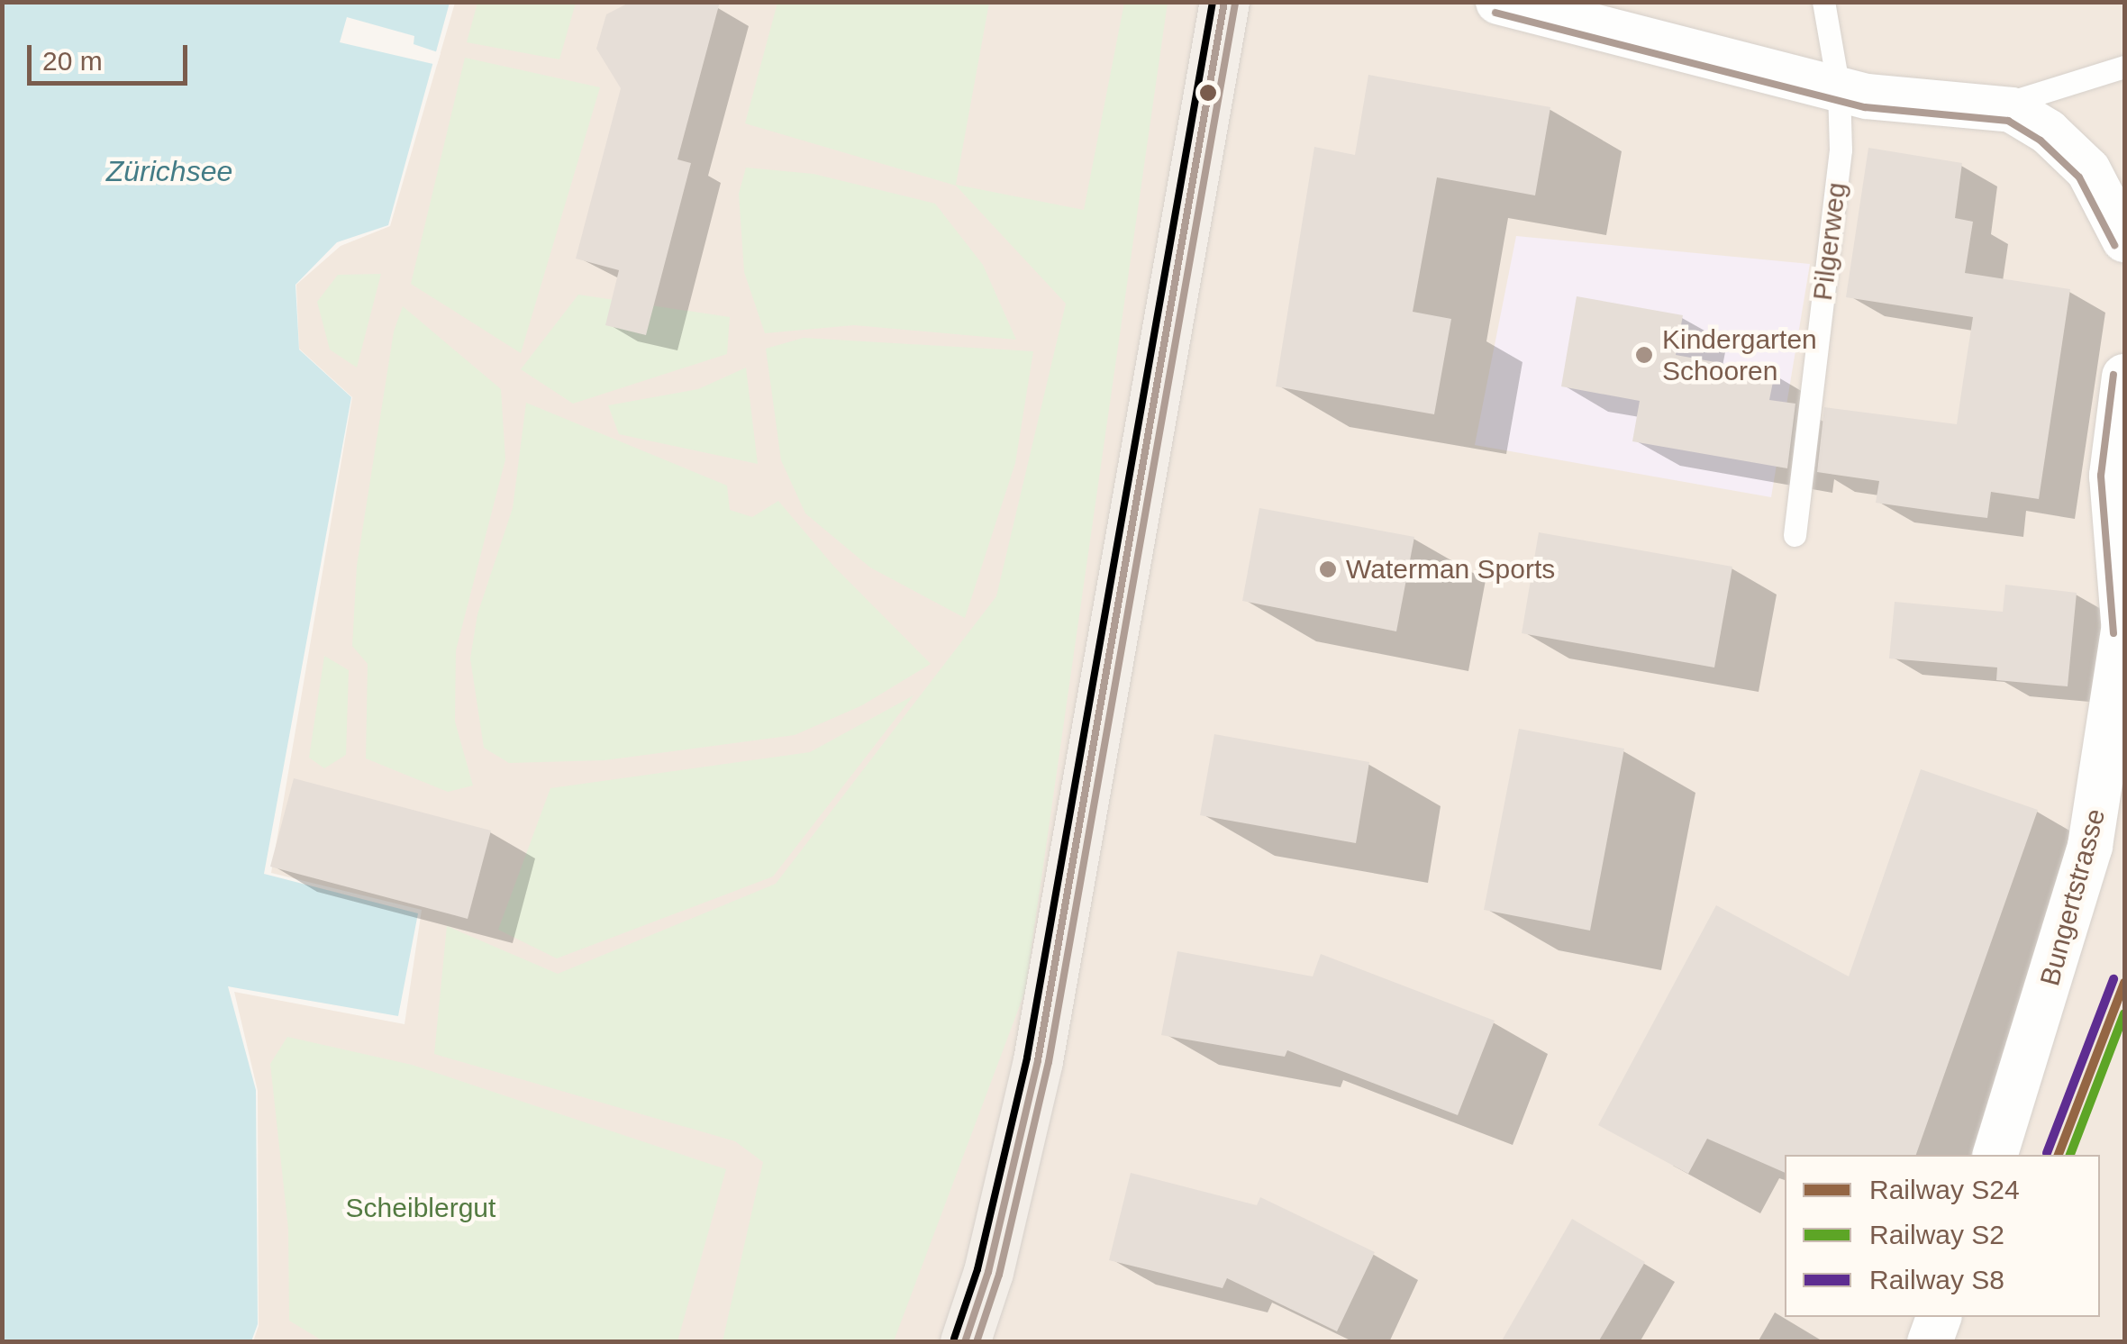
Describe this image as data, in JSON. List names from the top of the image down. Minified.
{"streets":{"street":["Bungertstrasse"],"lane":["Pilgerweg"]},"water":["Zürichsee"],"parks":["Scheiblergut"],"places":["Kindergarten Schooren","Waterman Sports"],"lines":["rail line S8","rail line S24","rail line S2"],"legend":["Railway S24","Railway S2","Railway S8"],"scale_bar":"20 m"}
